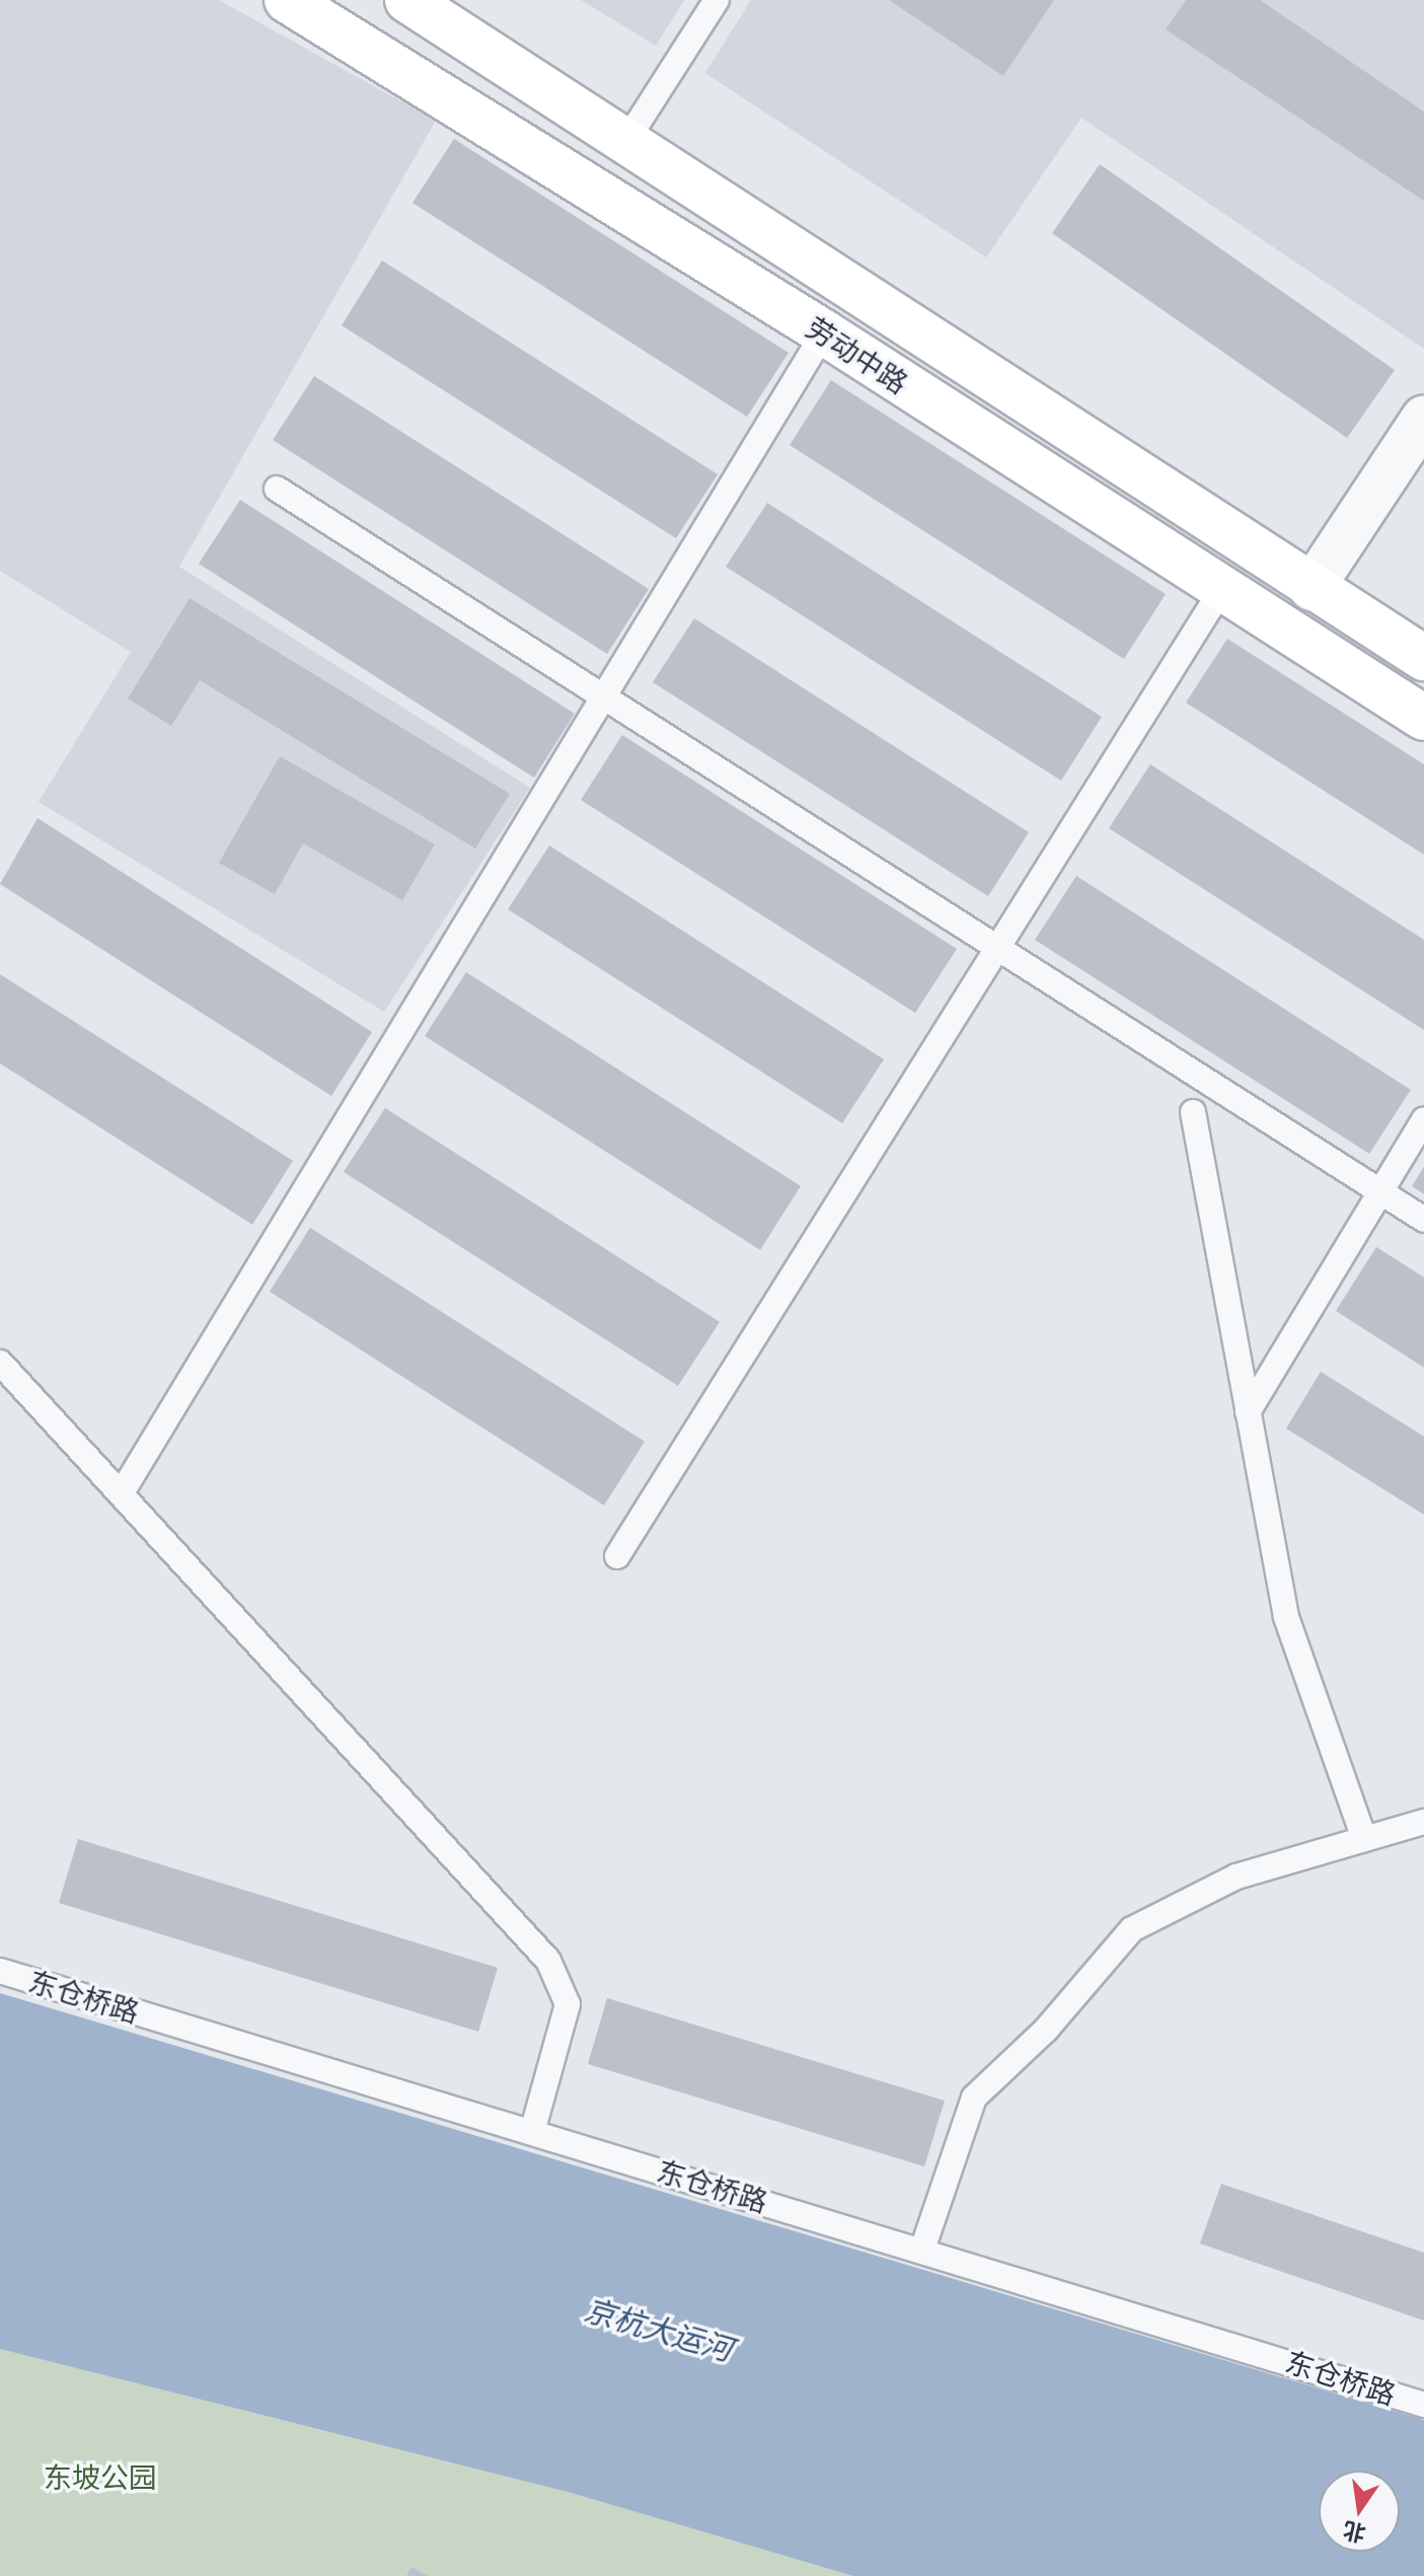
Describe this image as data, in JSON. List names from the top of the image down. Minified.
{"streets":{"main road":["劳动中路"],"lane":["东仓桥路"]},"water":["京杭大运河"],"parks":["东坡公园"],"north":"bottom"}
